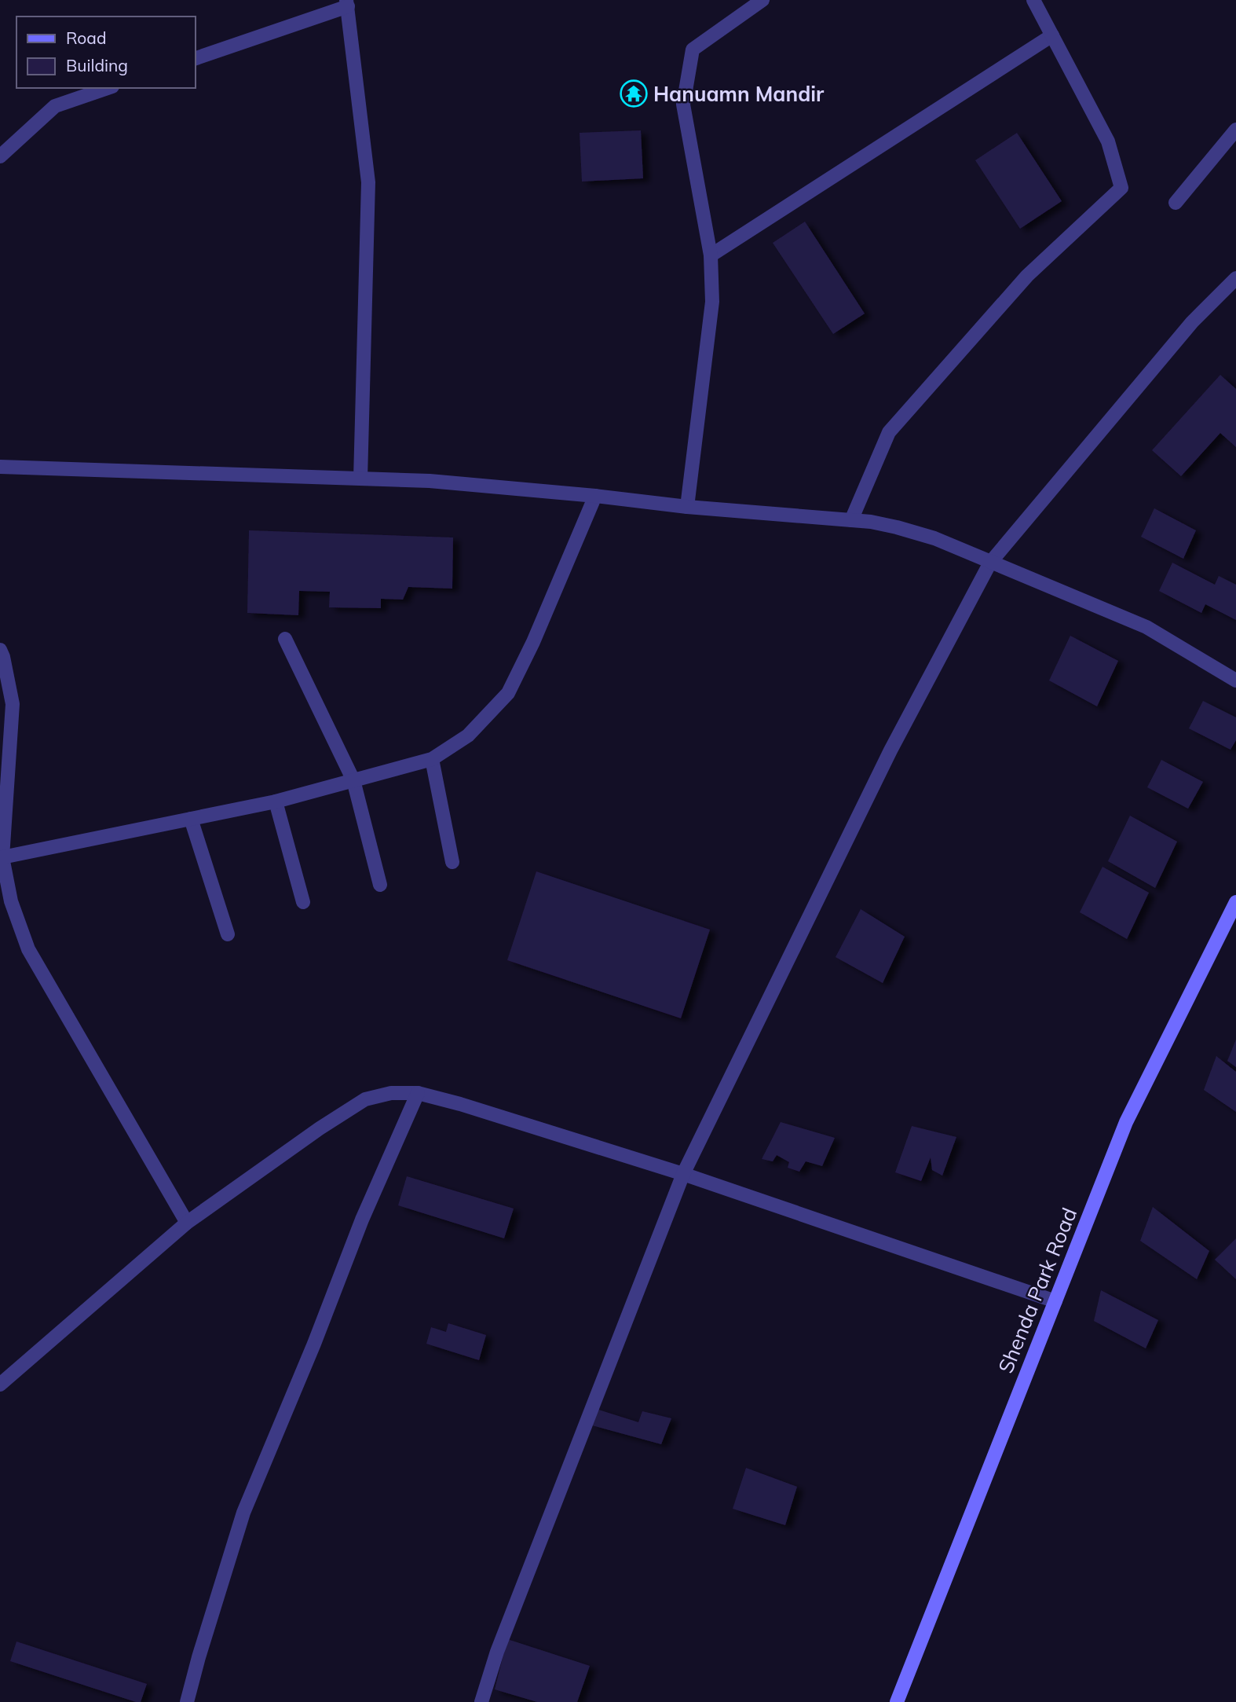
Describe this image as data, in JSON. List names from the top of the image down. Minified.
{"streets":{"main road":["Shenda Park Road"]},"places":{"temple":["Hanuamn Mandir"]},"legend":["Road","Building"]}
